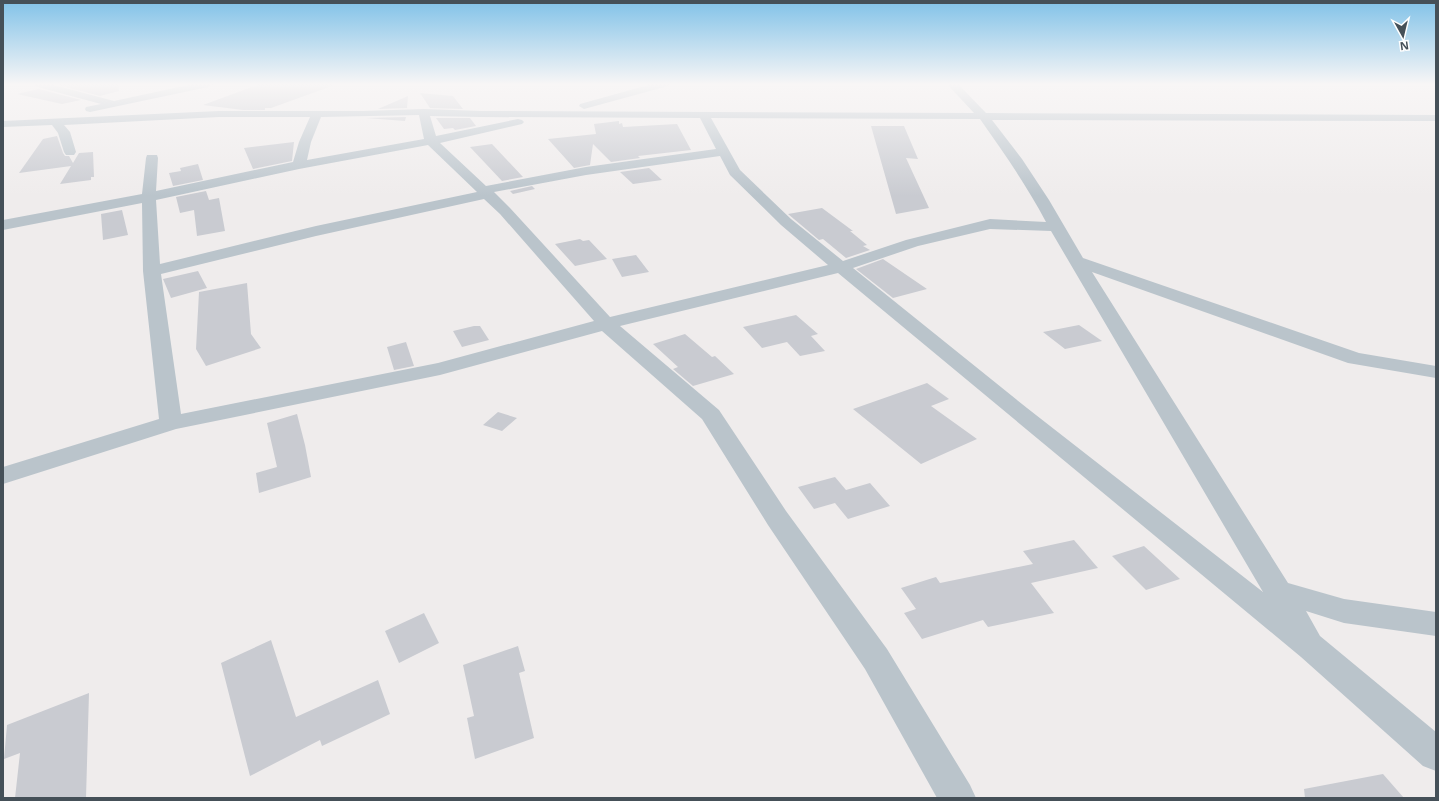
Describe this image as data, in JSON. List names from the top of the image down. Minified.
{"north":"bottom"}
